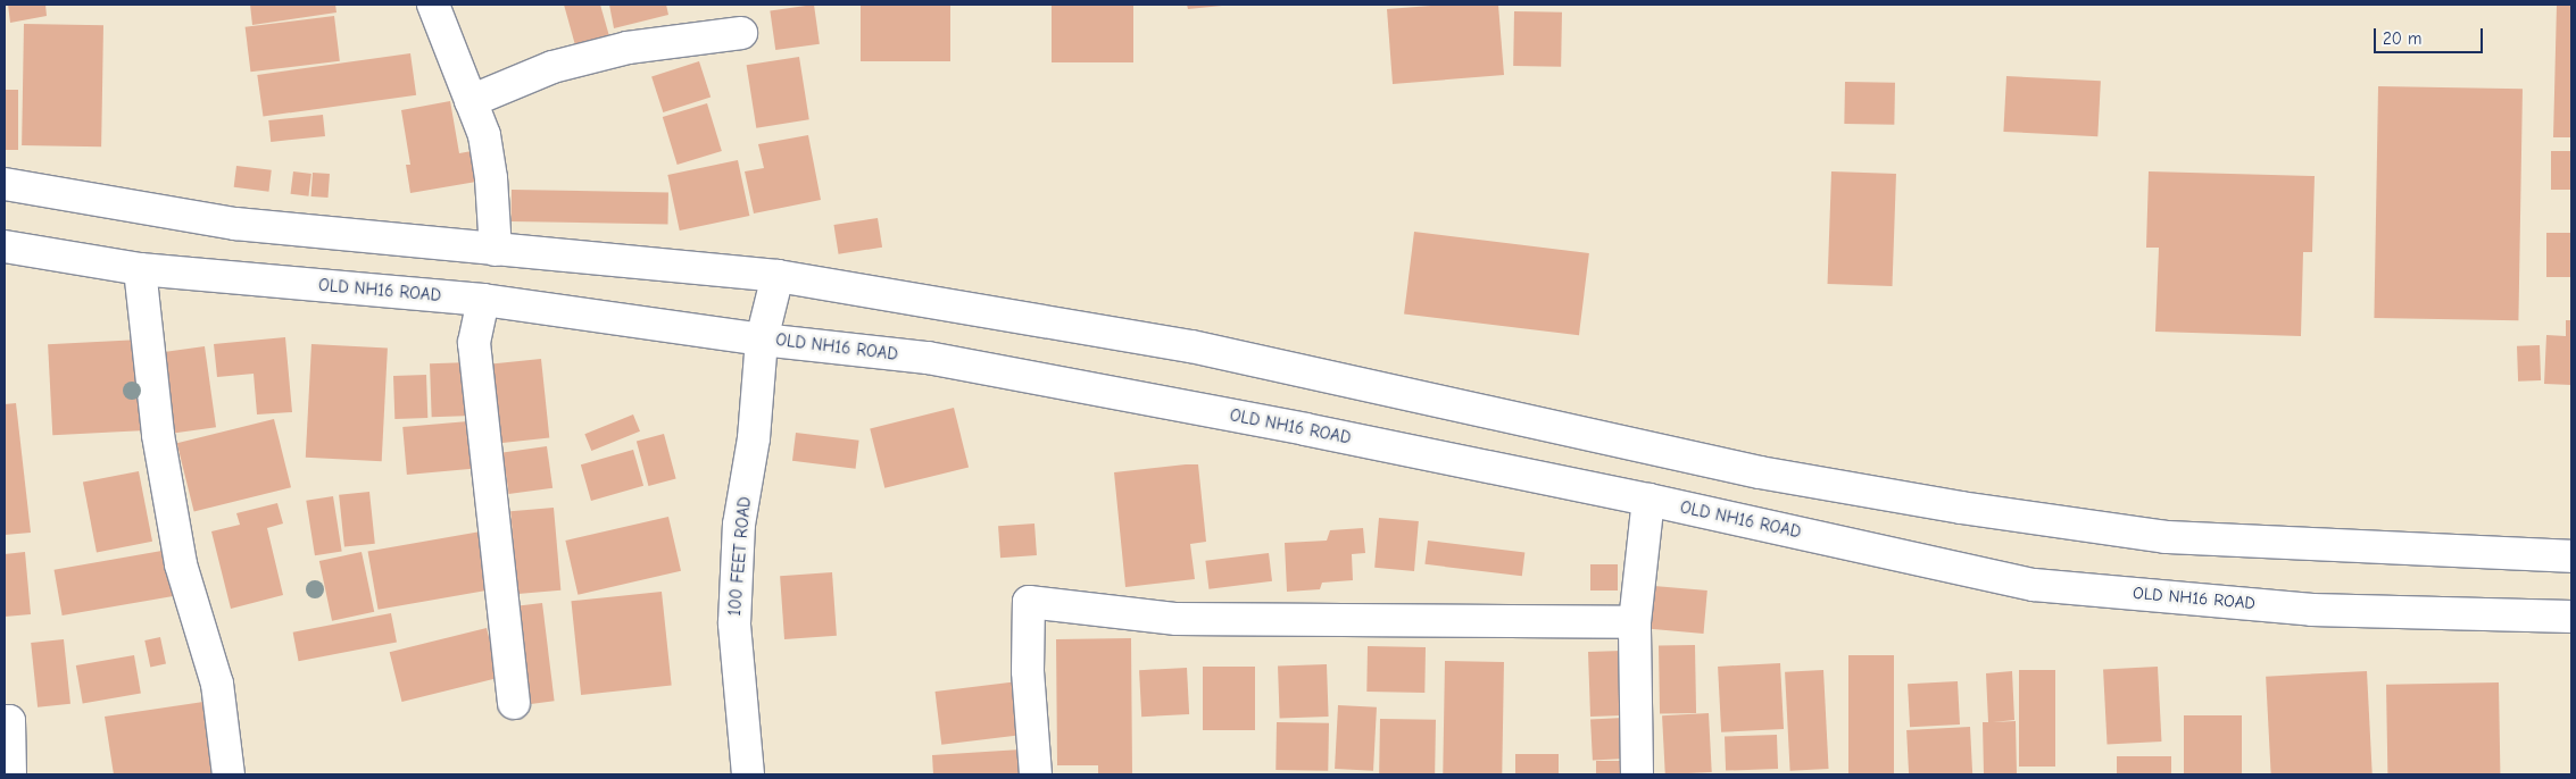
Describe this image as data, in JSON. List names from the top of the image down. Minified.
{"streets":{"main road":["OLD NH16 ROAD","100 FEET ROAD"]},"crossings":[["OLD NH16 ROAD","100 FEET ROAD"]],"scale_bar":"20 m"}
